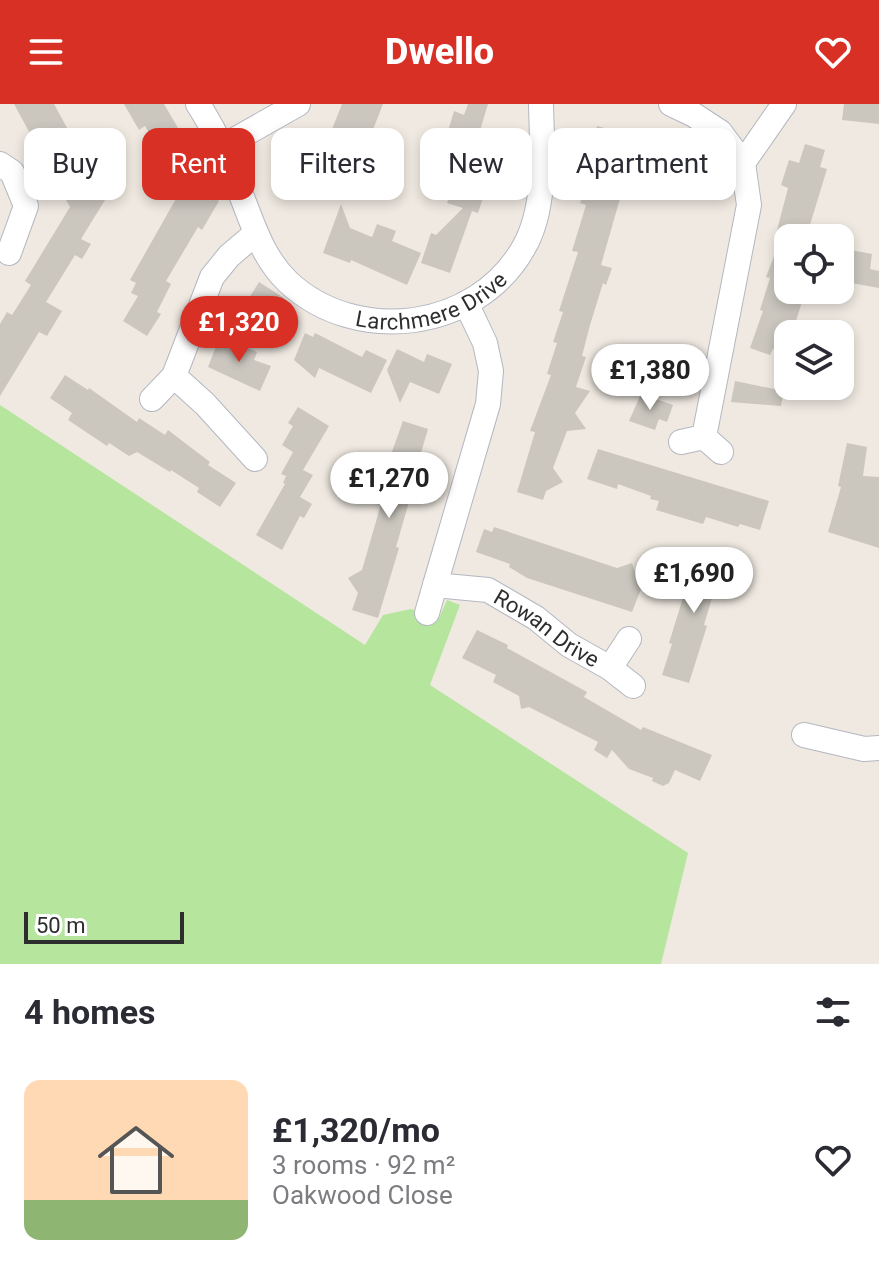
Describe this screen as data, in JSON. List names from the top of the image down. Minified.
{"streets":{"street":["Larchmere Drive","Rowan Drive"]},"scale_bar":"50 m","page":{"header":"Dwello","chip":["Buy","Rent","Filters","New","Apartment"],"price":["£1,320","£1,380","£1,270","£1,690"],"scale":"50 m","heading":"4 homes","list":[{"name":"£1,320/mo","note":"3 rooms · 92 m² · Oakwood Close"}]}}
